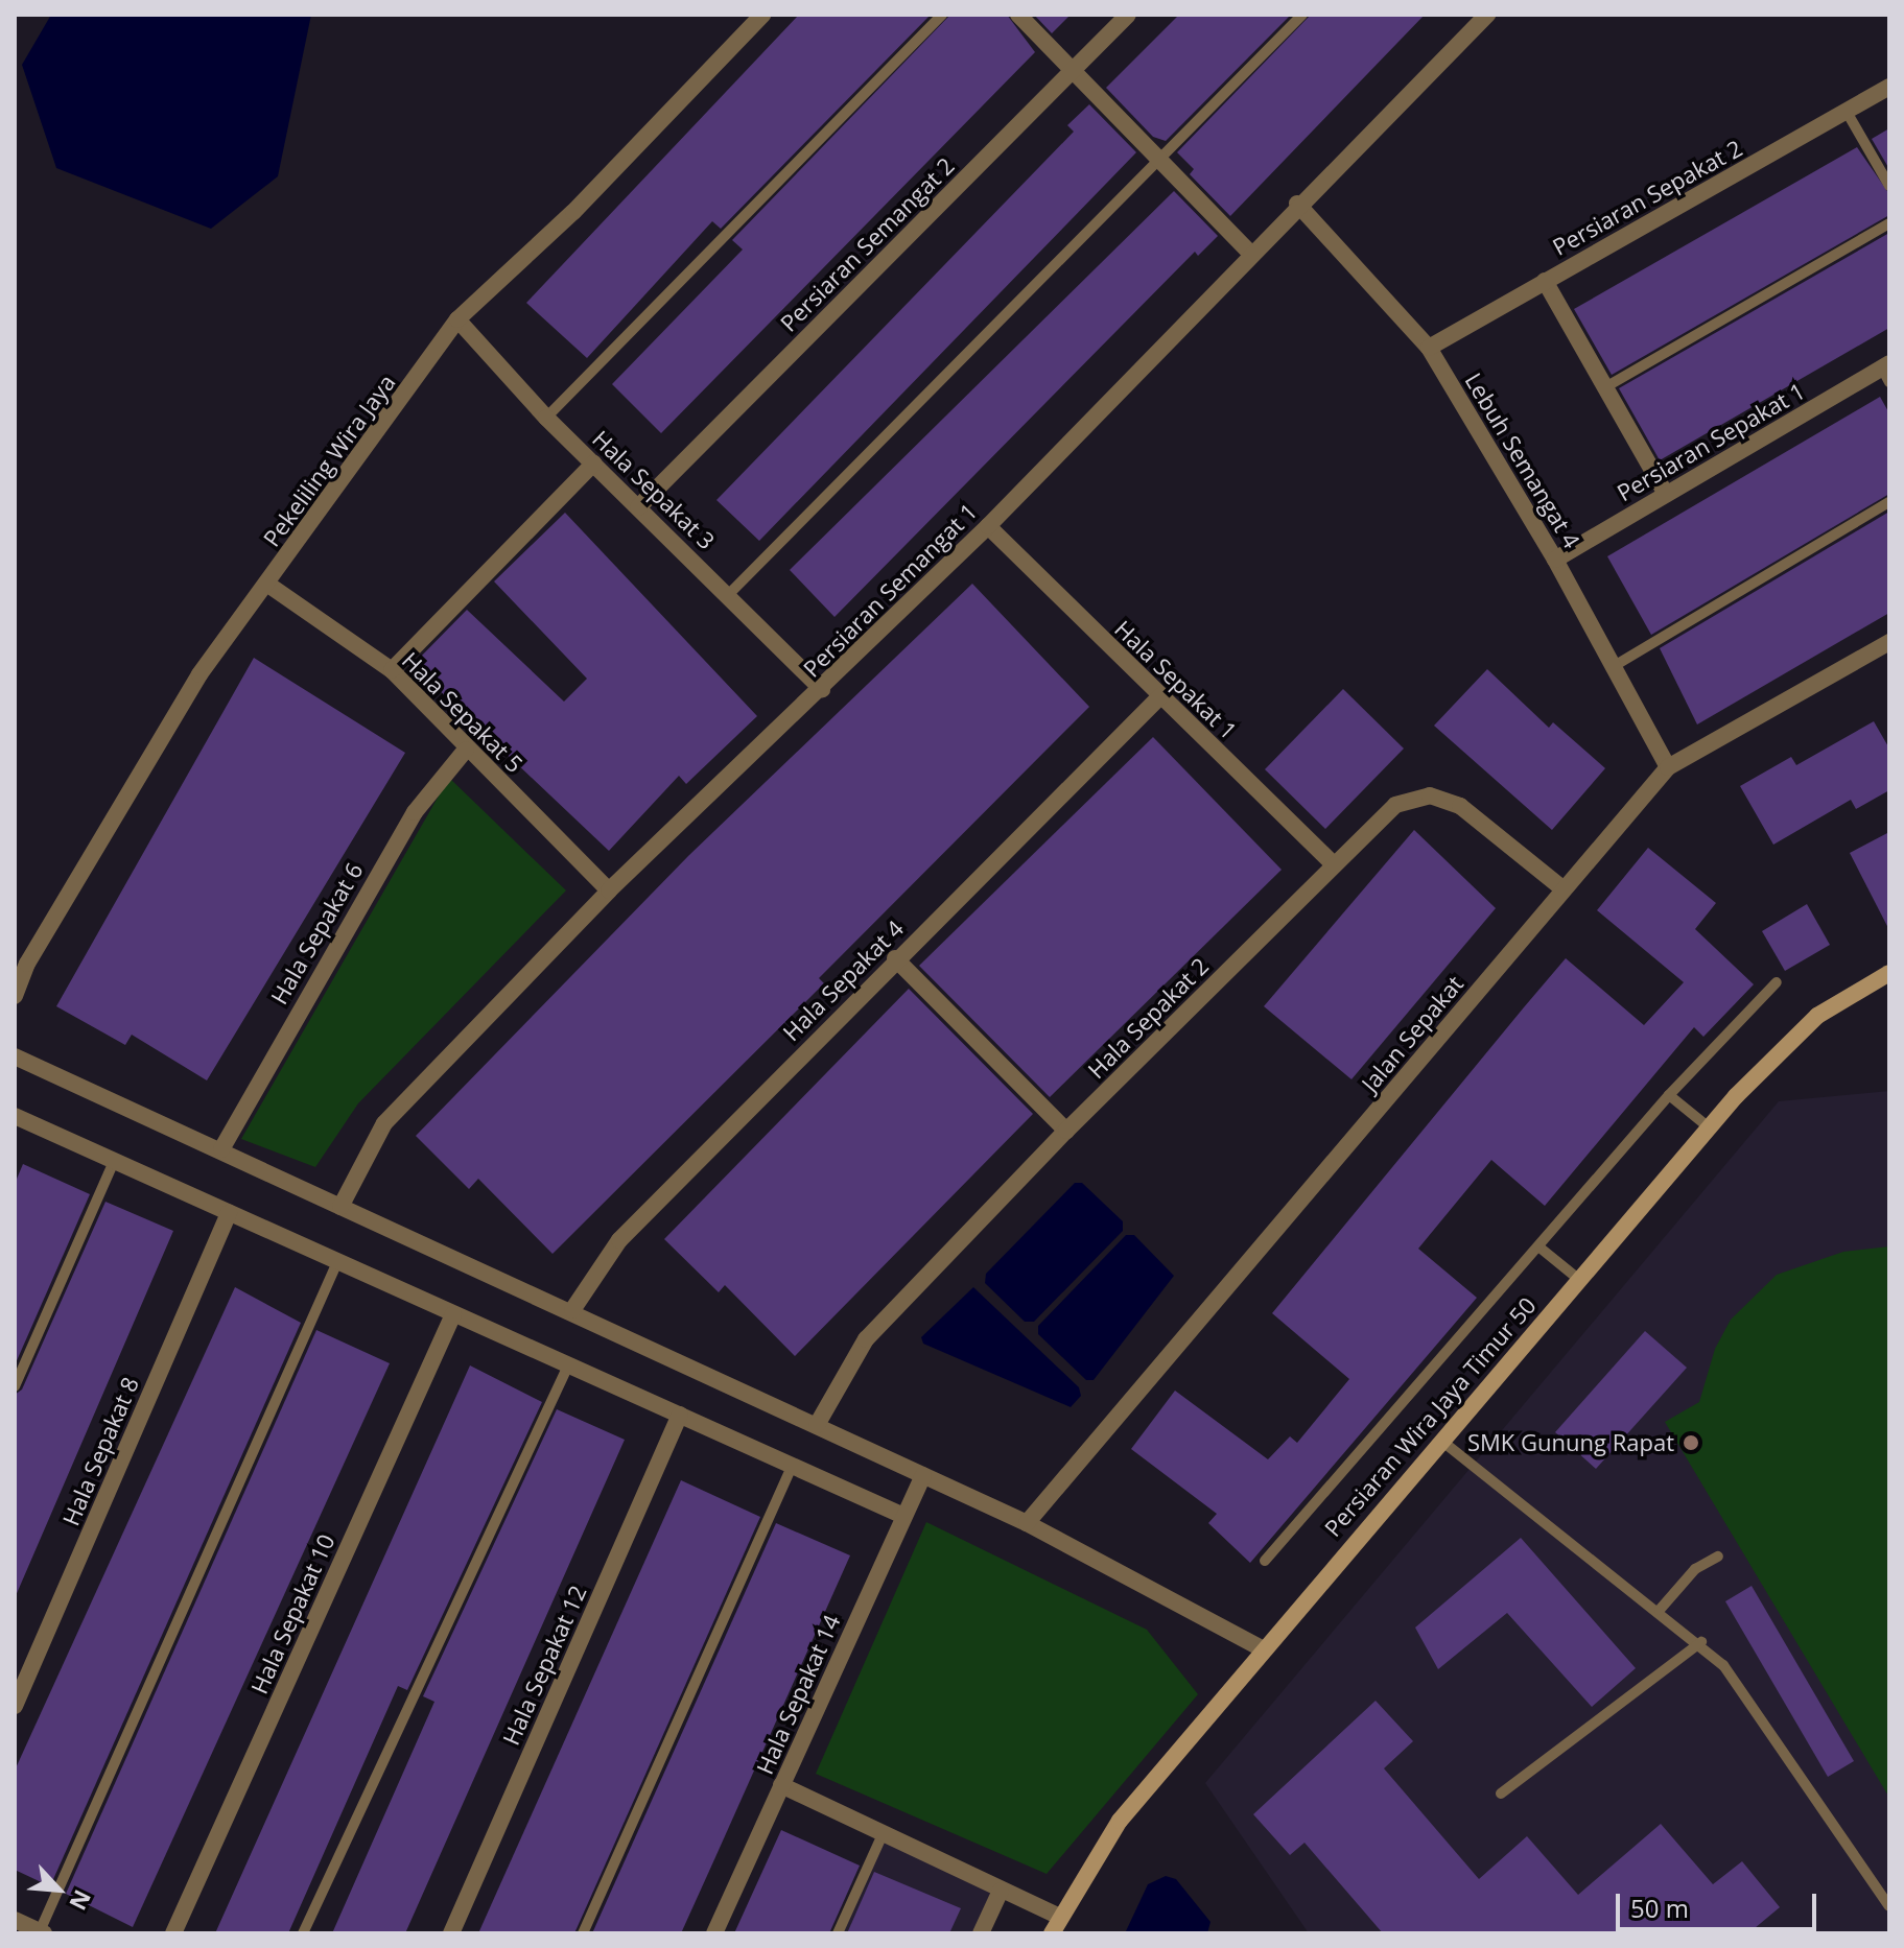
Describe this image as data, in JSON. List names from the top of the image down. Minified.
{"streets":{"street":["Persiaran Sepakat 2","Persiaran Semangat 2","Persiaran Sepakat 1","Pekeliling Wira Jaya","Lebuh Semangat 4","Hala Sepakat 3","Persiaran Semangat 1","Hala Sepakat 1","Hala Sepakat 5","Hala Sepakat 6","Hala Sepakat 4","Hala Sepakat 2","Jalan Sepakat","Persiaran Wira Jaya Timur 50","Hala Sepakat 8","Hala Sepakat 10","Hala Sepakat 12","Hala Sepakat 14"]},"crossings":[["Persiaran Sepakat 2","Lebuh Semangat 4"],["Persiaran Semangat 2","Hala Sepakat 3"],["Persiaran Sepakat 1","Lebuh Semangat 4"],["Pekeliling Wira Jaya","Hala Sepakat 3"],["Pekeliling Wira Jaya","Hala Sepakat 5"],["Lebuh Semangat 4","Persiaran Semangat 1"],["Lebuh Semangat 4","Jalan Sepakat"],["Hala Sepakat 3","Persiaran Semangat 1"],["Persiaran Semangat 1","Hala Sepakat 1"],["Persiaran Semangat 1","Hala Sepakat 5"],["Hala Sepakat 1","Hala Sepakat 4"],["Hala Sepakat 1","Hala Sepakat 2"],["Hala Sepakat 5","Hala Sepakat 6"],["Hala Sepakat 2","Jalan Sepakat"]],"places":["SMK Gunung Rapat"],"scale_bar":"50 m","north":"bottom right"}
